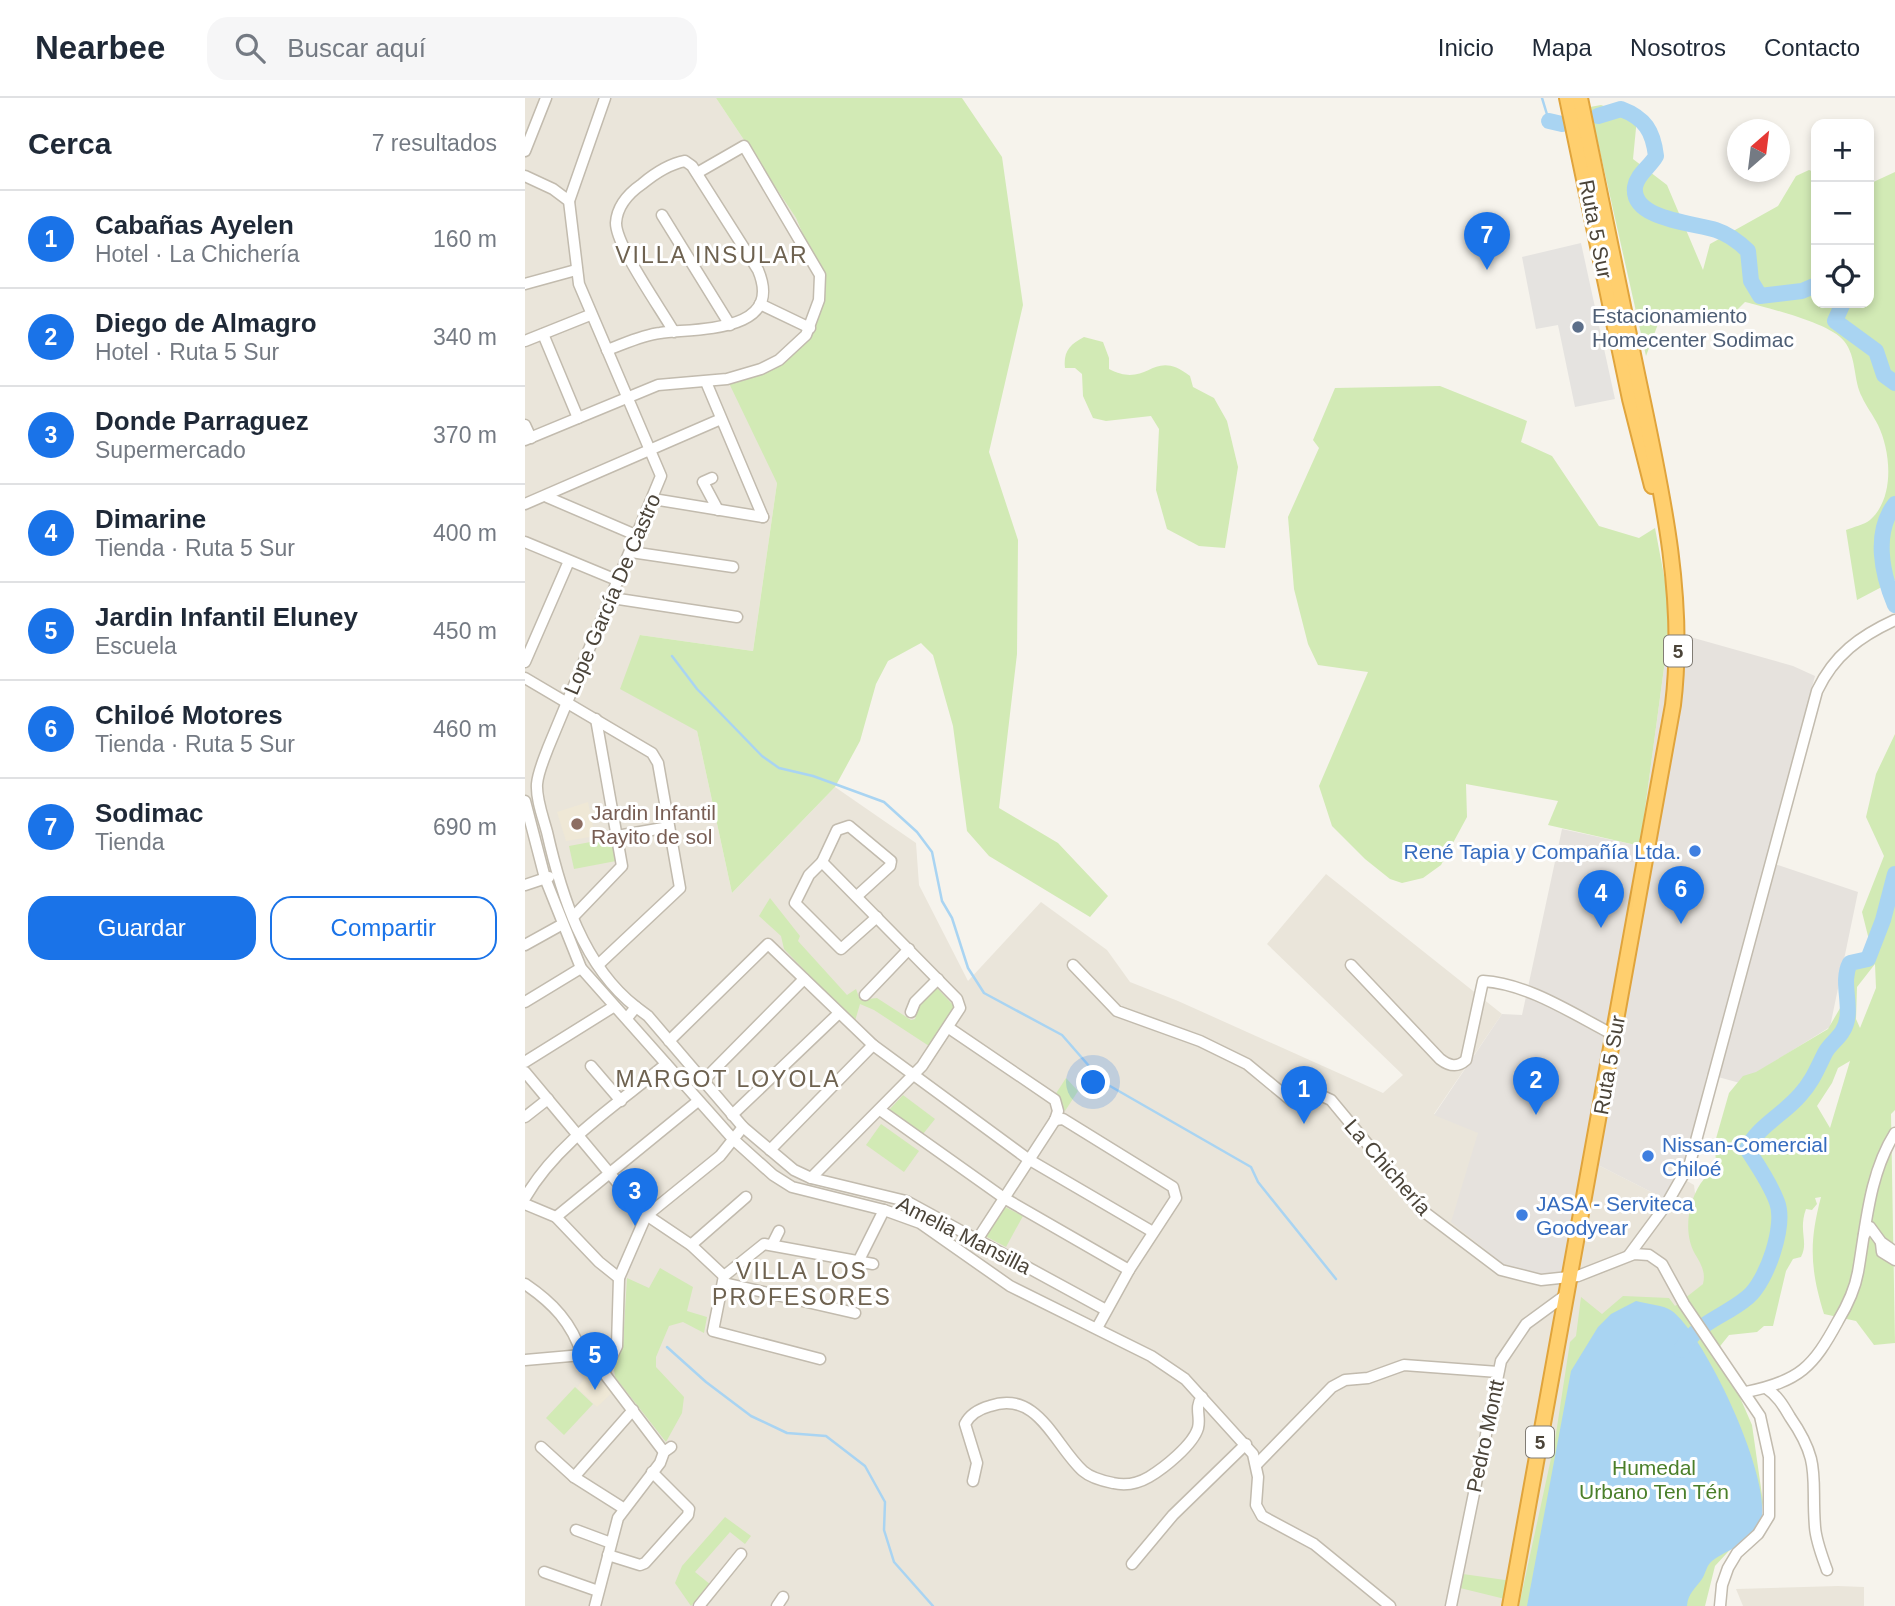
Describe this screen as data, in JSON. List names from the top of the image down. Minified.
{"streets":{"highway":["Ruta 5 Sur","5"],"street":["Lope García De Castro","La Chichería","Amelia Mansilla","Pedro Montt"]},"crossings":[["Ruta 5 Sur","La Chichería"],["Ruta 5 Sur","Pedro Montt"],["Lope García De Castro","Amelia Mansilla"]],"districts":["VILLA INSULAR","MARGOT LOYOLA","VILLA LOS PROFESORES"],"parks":["Humedal Urbano Ten Tén"],"places":["Estacionamiento Homecenter Sodimac","Jardin Infantil Rayito de sol","René Tapia y Compañía Ltda.","Nissan-Comercial Chiloé","JASA - Serviteca Goodyear"],"north":"top right","page":{"header":"Nearbee","search":"Buscar aquí","nav":["Inicio","Mapa","Nosotros","Contacto"],"heading":["Cerca","7 resultados"],"map_buttons":["+","−"],"list":[{"mark":"1","name":"Cabañas Ayelen","note":"Hotel · La Chichería","value":"160 m"},{"mark":"2","name":"Diego de Almagro","note":"Hotel · Ruta 5 Sur","value":"340 m"},{"mark":"3","name":"Donde Parraguez","note":"Supermercado","value":"370 m"},{"mark":"4","name":"Dimarine","note":"Tienda · Ruta 5 Sur","value":"400 m"},{"mark":"5","name":"Jardin Infantil Eluney","note":"Escuela","value":"450 m"},{"mark":"6","name":"Chiloé Motores","note":"Tienda · Ruta 5 Sur","value":"460 m"},{"mark":"7","name":"Sodimac","note":"Tienda","value":"690 m"}],"pins":["7","6","4","2","1","3","5"],"buttons":["Guardar","Compartir"]}}
